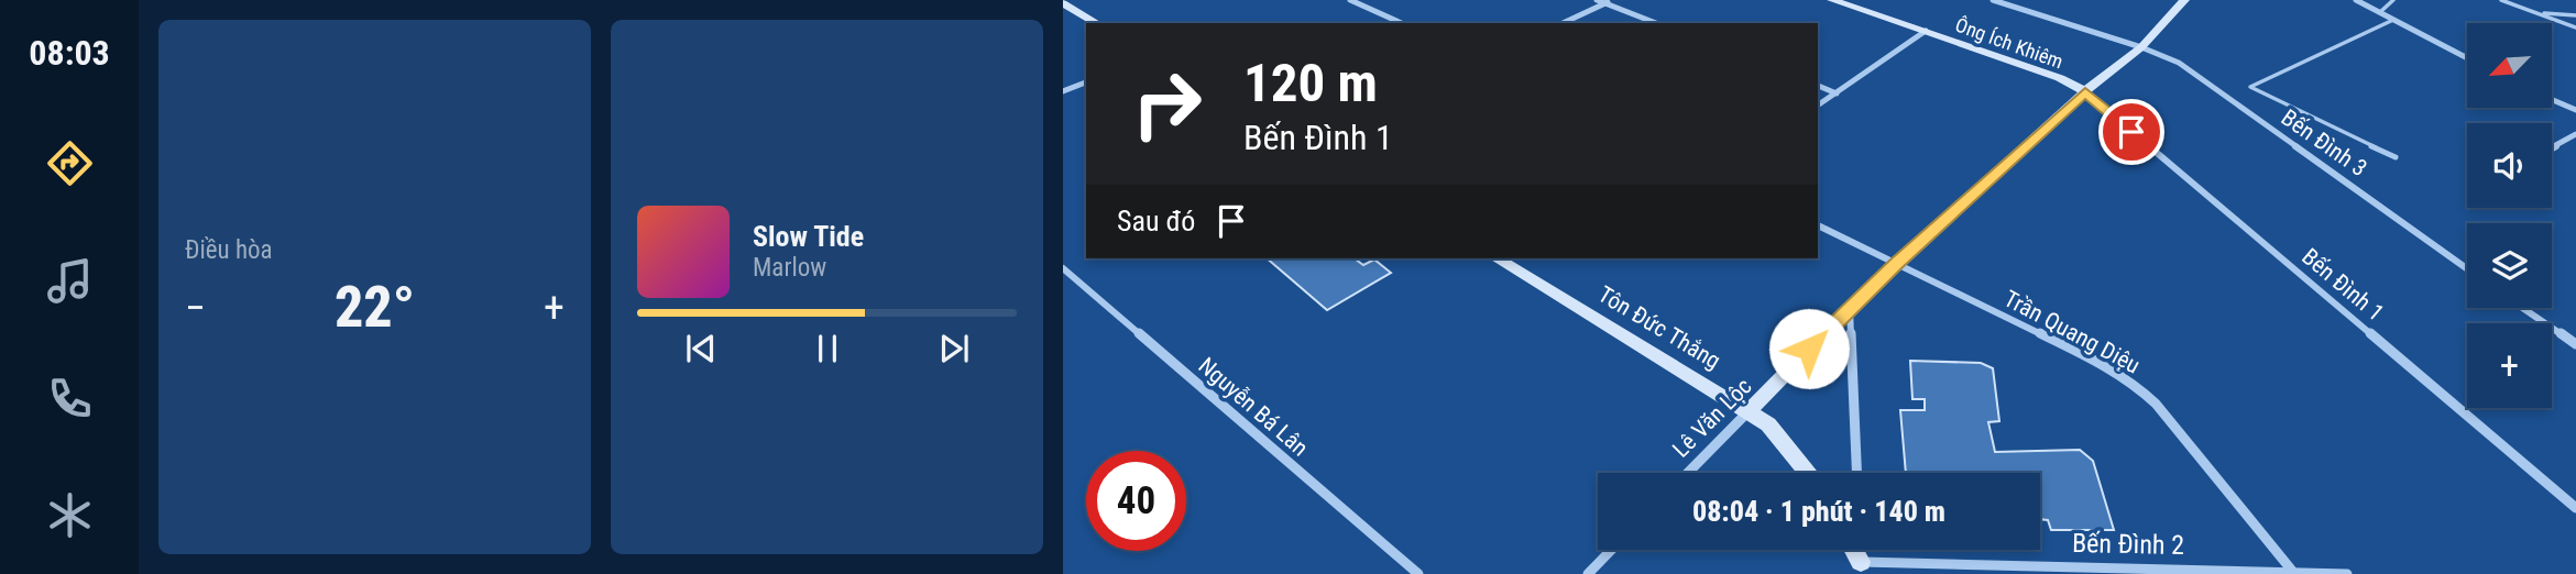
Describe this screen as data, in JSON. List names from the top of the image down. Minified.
{"streets":{"street":["Ông Ích Khiêm","Bến Đình 3","Bến Đình 1","Tôn Đức Thắng","Trần Quang Diệu","Nguyễn Bá Lân","Lê Văn Lộc","Bến Đình 2"]},"crossings":[["Ông Ích Khiêm","Bến Đình 1"],["Ông Ích Khiêm","Lê Văn Lộc"],["Bến Đình 3","Lê Văn Lộc"],["Bến Đình 1","Lê Văn Lộc"],["Tôn Đức Thắng","Lê Văn Lộc"],["Trần Quang Diệu","Lê Văn Lộc"],["Trần Quang Diệu","Bến Đình 2"]],"north":"bottom left","page":{"tabs":"08:03","tile":"Điều hòa","map_buttons":"+","turn":["120 m","Bến Đình 1"],"then":"Sau đó","song":["Slow Tide","Marlow"],"heat":["−","22°","+"],"limit":"40","trip":"08:04 · 1 phút · 140 m"}}
